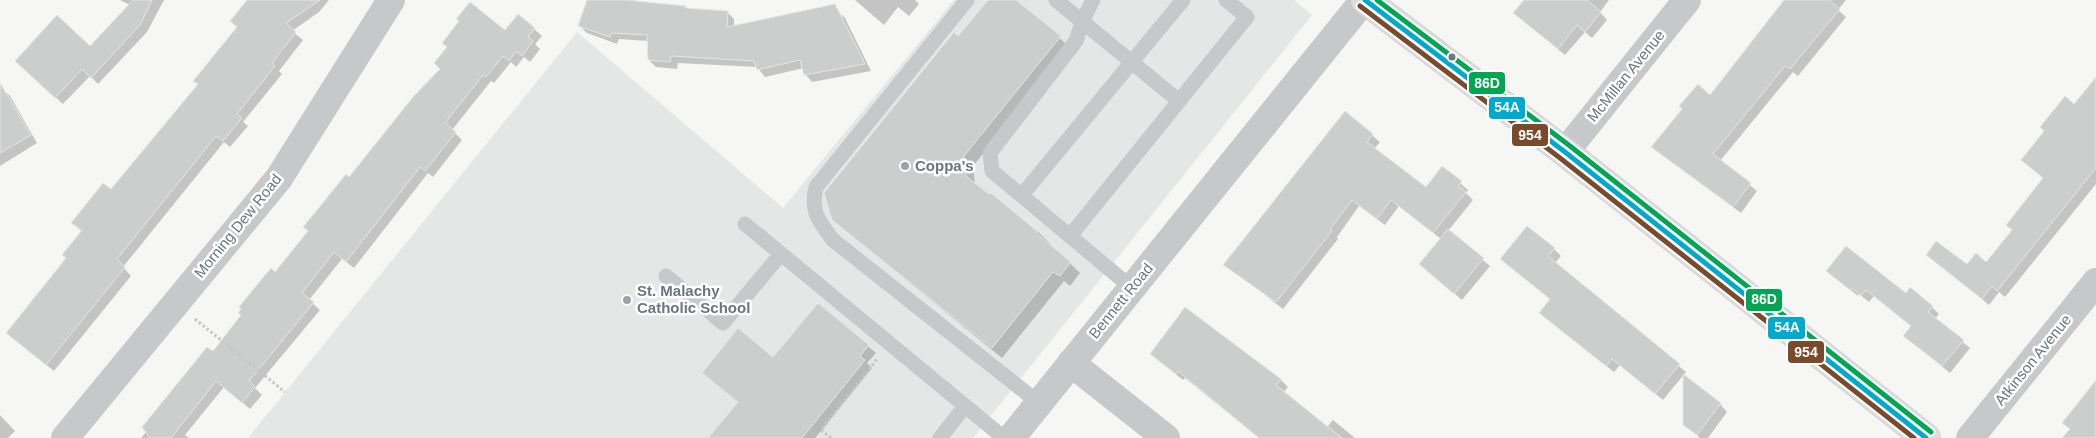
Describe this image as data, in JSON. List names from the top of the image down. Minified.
{"streets":{"street":["McMillan Avenue","Morning Dew Road","Bennett Road","Atkinson Avenue"]},"places":["Coppa's","St. Malachy Catholic School"],"lines":["transit line 54A","transit line 86D","transit line 954"]}
